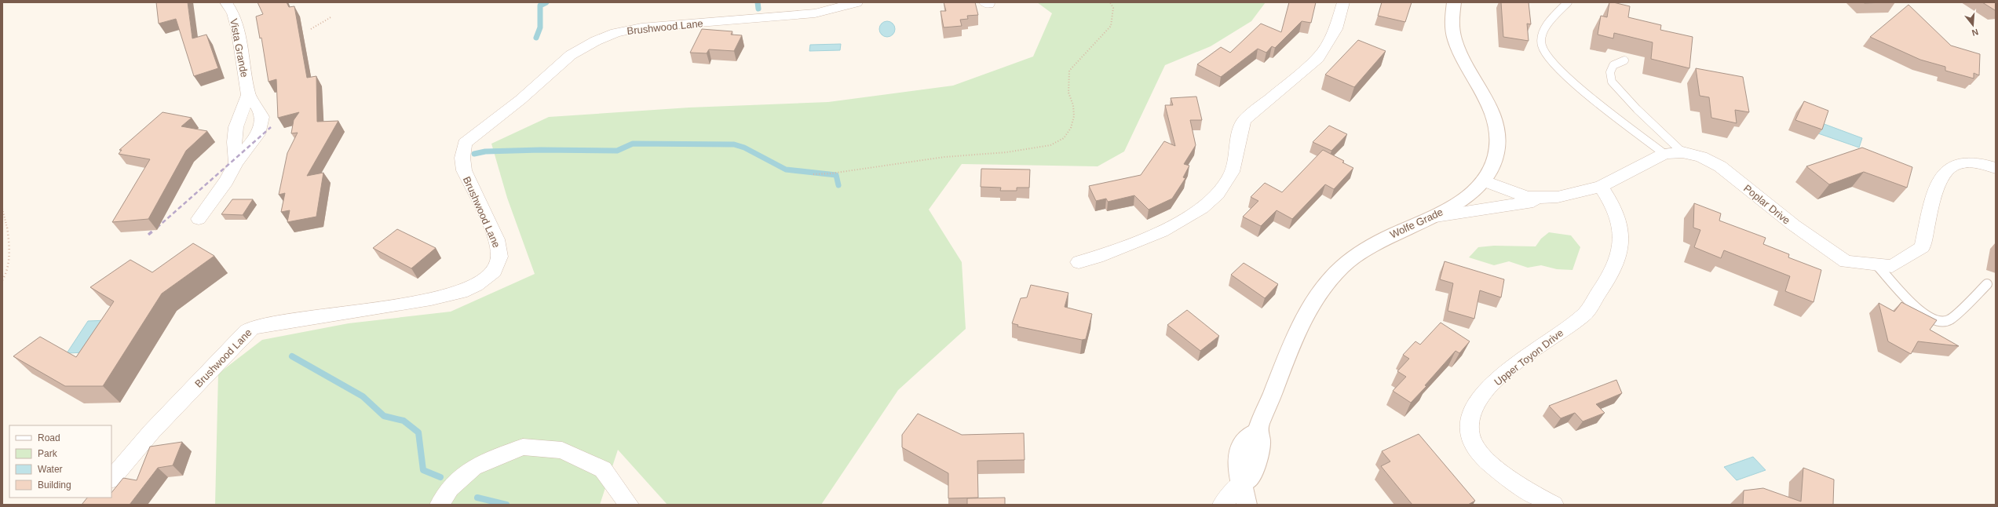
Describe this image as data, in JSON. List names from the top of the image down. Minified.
{"streets":{"street":["Brushwood Lane","Vista Grande","Poplar Drive","Wolfe Grade","Upper Toyon Drive"]},"crossings":[["Poplar Drive","Wolfe Grade"],["Poplar Drive","Upper Toyon Drive"]],"legend":["Road","Park","Water","Building"],"north":"bottom"}
